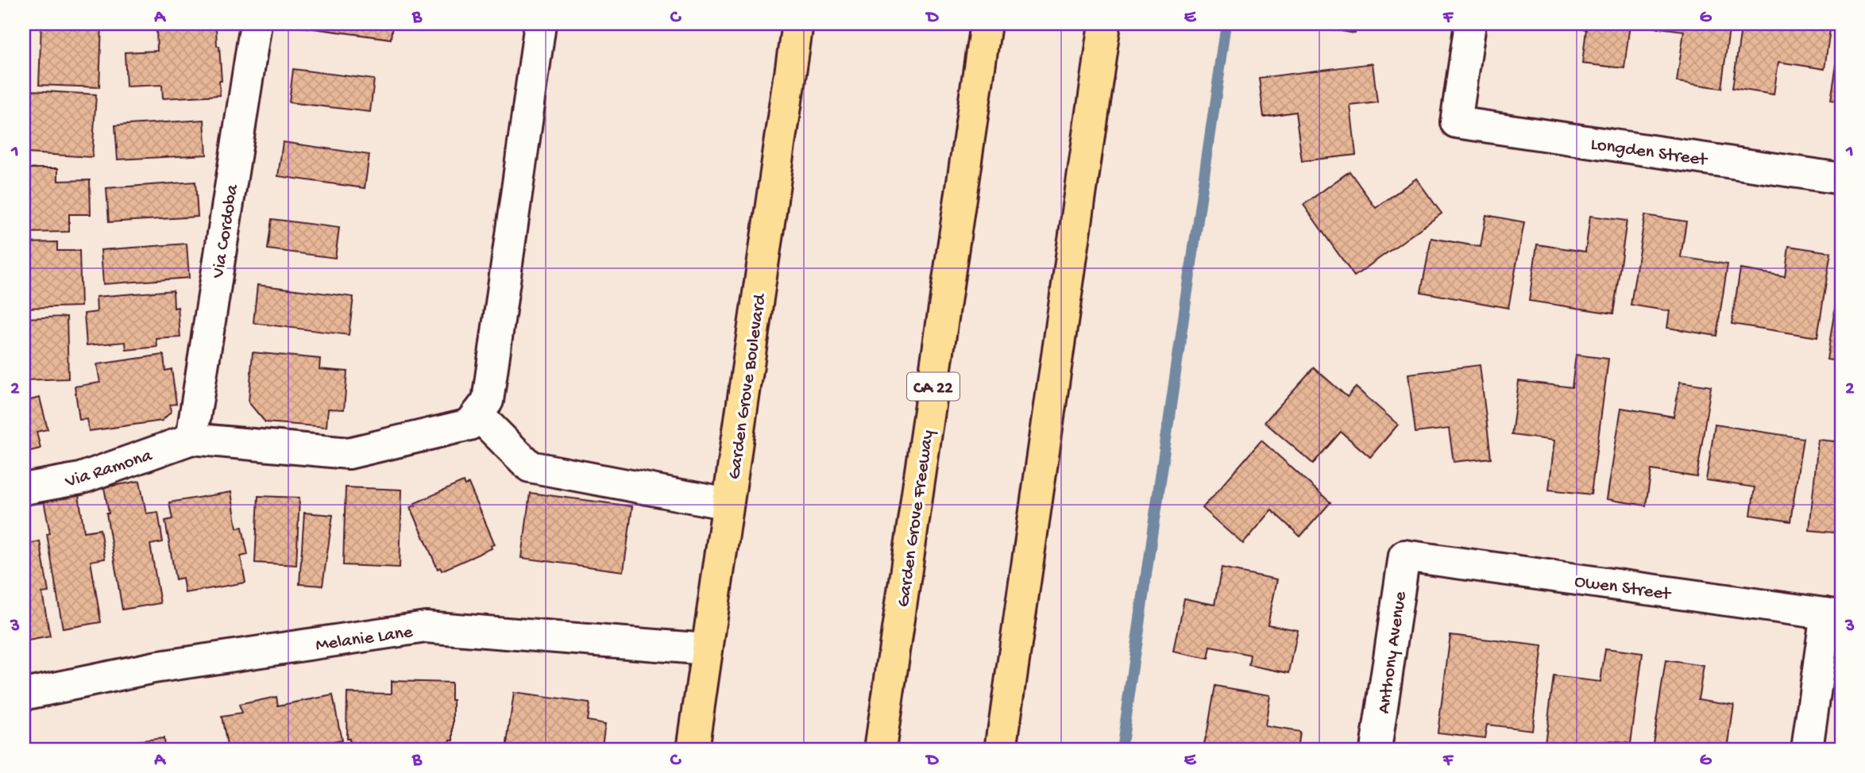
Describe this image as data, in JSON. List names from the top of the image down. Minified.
{"streets":{"main road":["Garden Grove Boulevard","CA 22","Garden Grove Freeway"],"street":["Longden Street","Via Cordoba","Via Ramona","Owen Street","Melanie Lane","Anthony Avenue"]},"crossings":[["Via Cordoba","Via Ramona"],["Garden Grove Boulevard","Melanie Lane"],["Owen Street","Anthony Avenue"]],"grid":{"columns":["A","B","C","D","E","F","G"],"rows":["1","2","3"]}}
